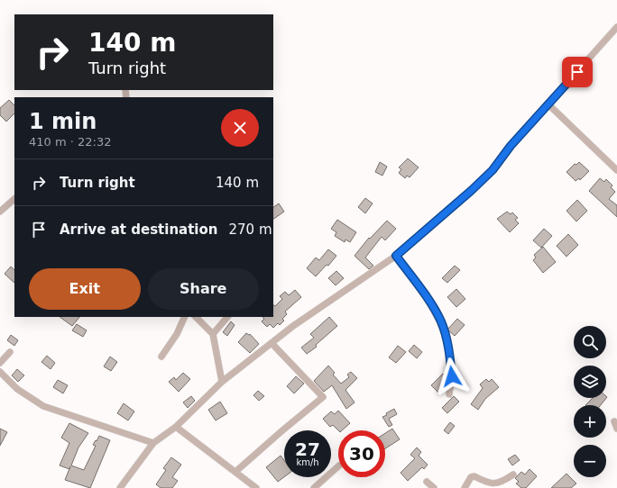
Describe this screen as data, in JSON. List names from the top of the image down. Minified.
{"page":{"turn":["140 m","Turn right"],"heading":["1 min","410 m · 22:32"],"list":[{"name":"Turn right","value":"140 m"},{"name":"Arrive at destination","value":"270 m"}],"buttons":["Exit","Share"],"map_buttons":["+","−"],"speed":"27 km/h","limit":"30"}}
